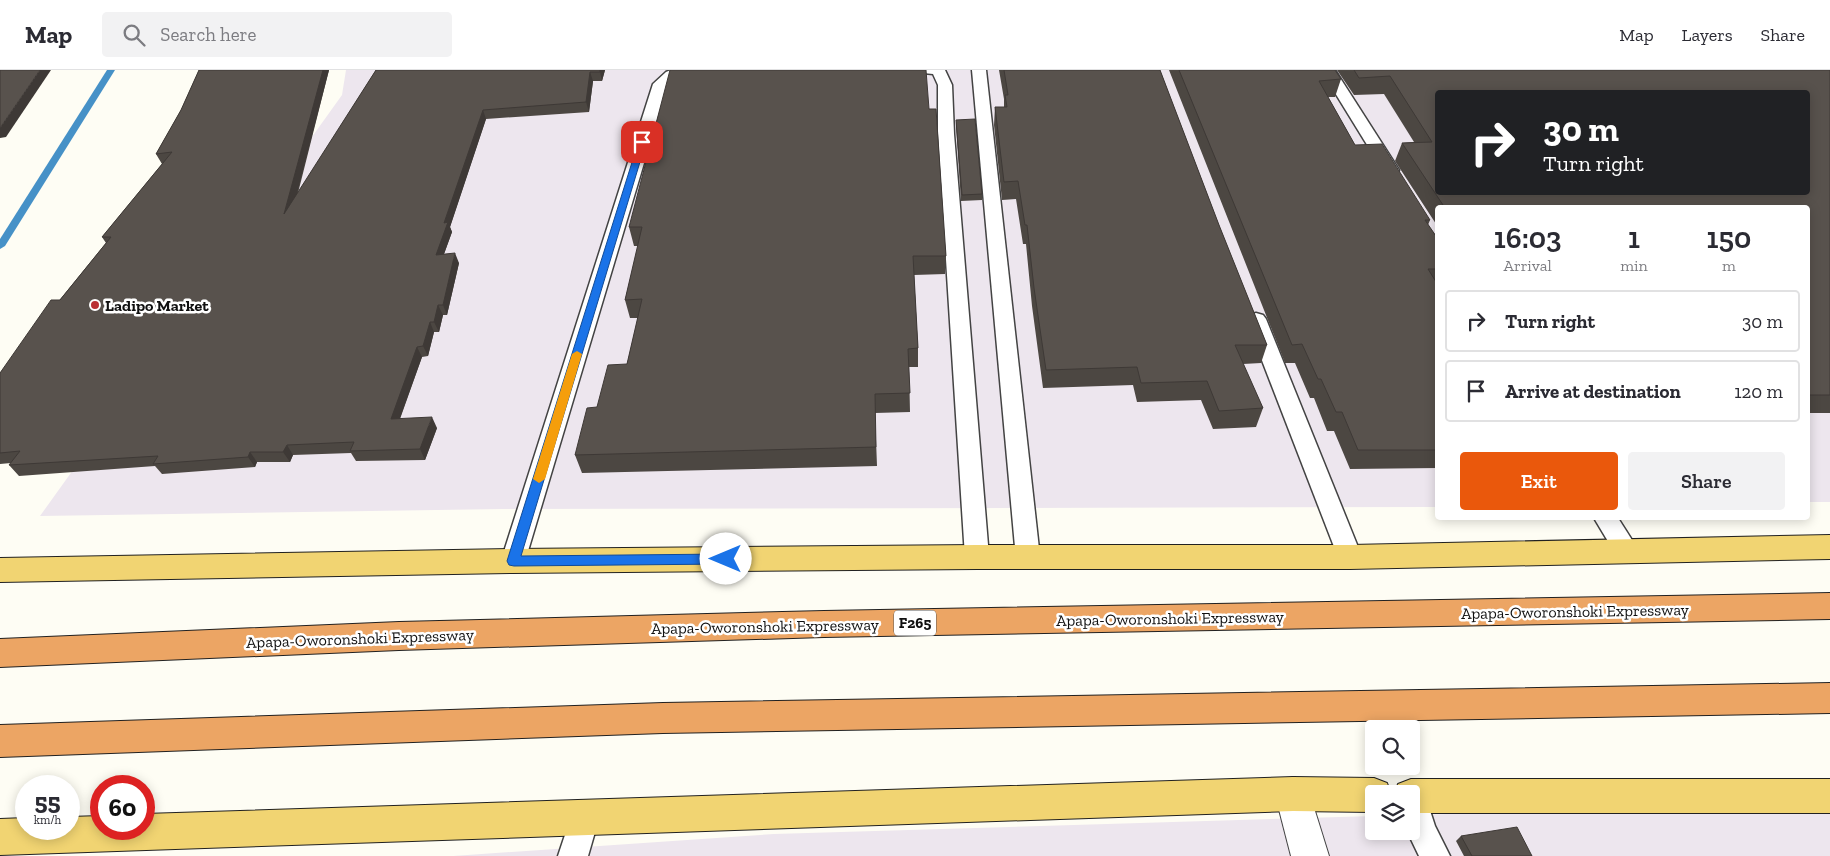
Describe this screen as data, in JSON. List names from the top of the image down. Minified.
{"streets":{"highway":["Apapa-Oworonshoki Expressway","F265"]},"places":["Ladipo Market"],"page":{"header":"Map","search":"Search here","nav":["Map","Layers","Share"],"turn":["30 m","Turn right"],"eta":["16:03","Arrival","1","min","150","m"],"list":[{"name":"Turn right","value":"30 m"},{"name":"Arrive at destination","value":"120 m"}],"buttons":["Exit","Share"],"speed":"55 km/h","limit":"60"}}
